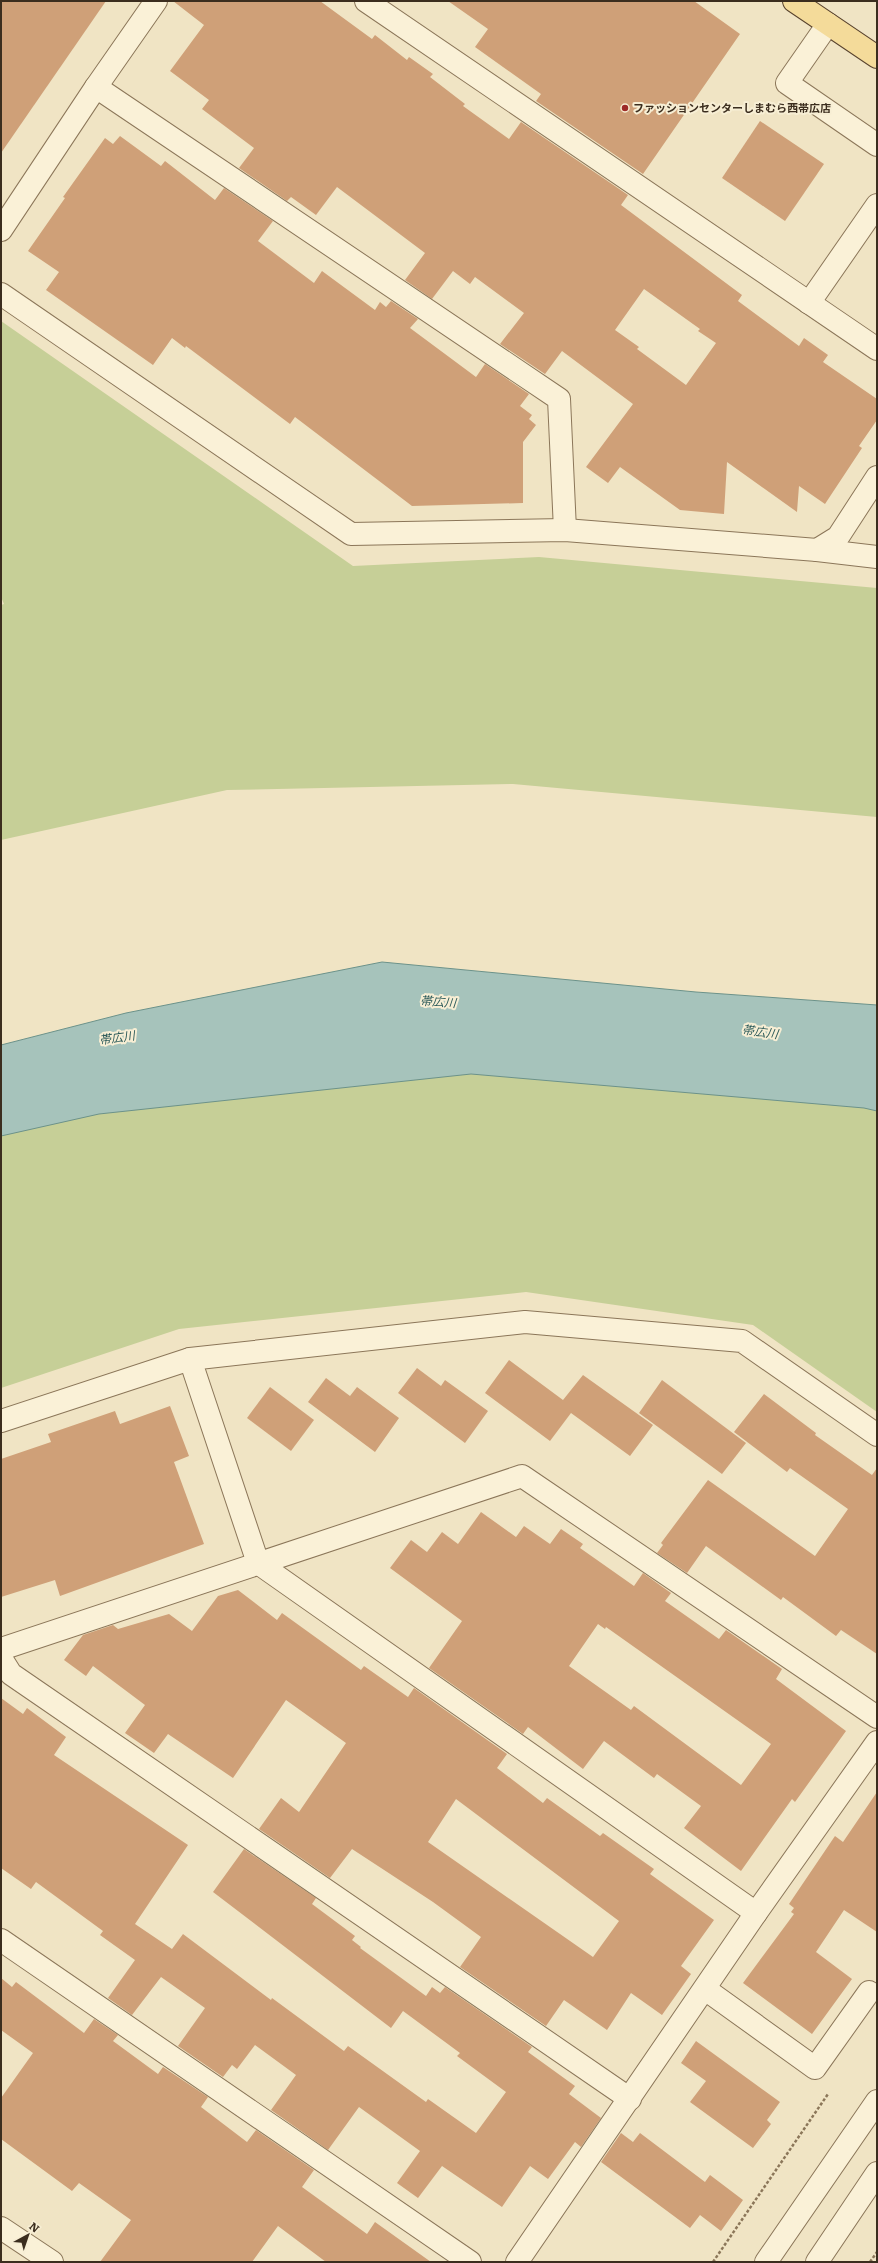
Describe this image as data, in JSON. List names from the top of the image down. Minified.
{"water":["帯広川"],"places":["ファッションセンターしまむら西帯広店"],"north":"top right"}
